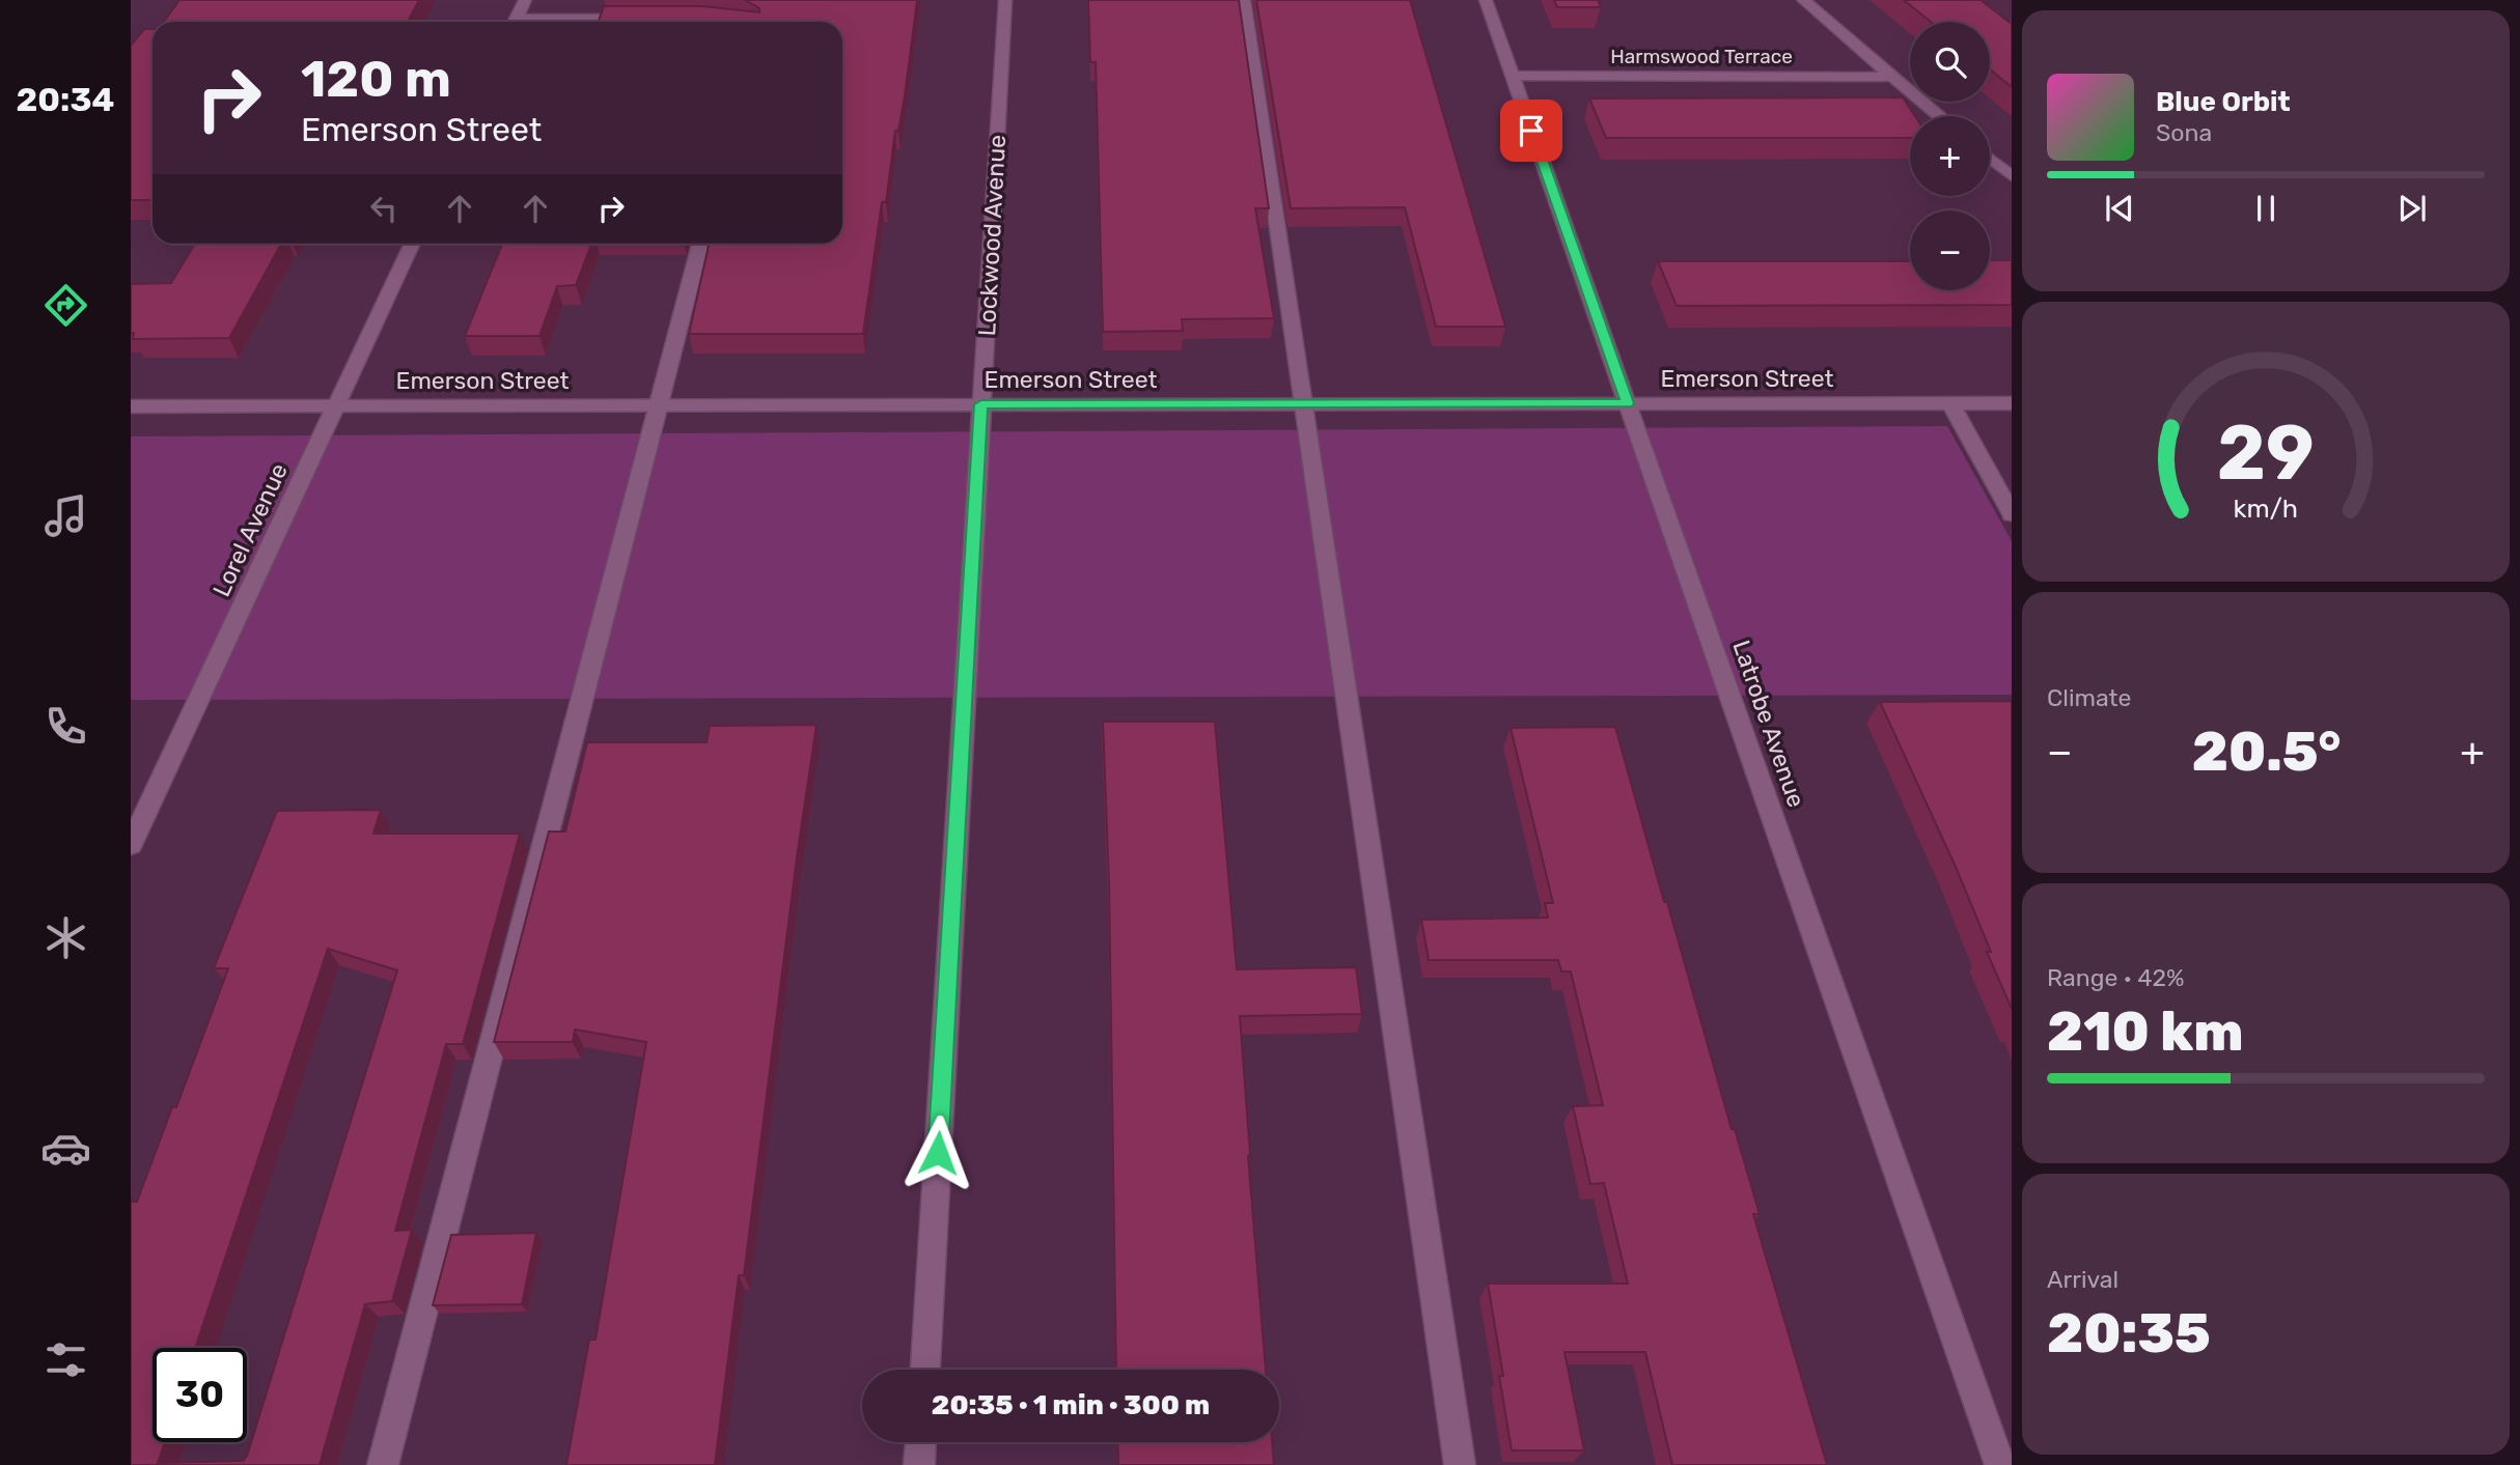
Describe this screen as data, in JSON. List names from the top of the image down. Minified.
{"streets":{"street":["Harmswood Terrace","Lockwood Avenue","Emerson Street","Lorel Avenue","Latrobe Avenue"]},"crossings":[["Harmswood Terrace","Latrobe Avenue"],["Lockwood Avenue","Emerson Street"],["Emerson Street","Lorel Avenue"],["Emerson Street","Latrobe Avenue"]],"page":{"tabs":"20:34","map_buttons":["+","−"],"turn":["120 m","Emerson Street"],"song":["Blue Orbit","Sona"],"tile":["Climate",["Range · 42%","210 km"],["Arrival","20:35"]],"heat":["−","20.5°","+"],"limit":"30","trip":"20:35 · 1 min · 300 m","gauge":["29","km/h"]}}
